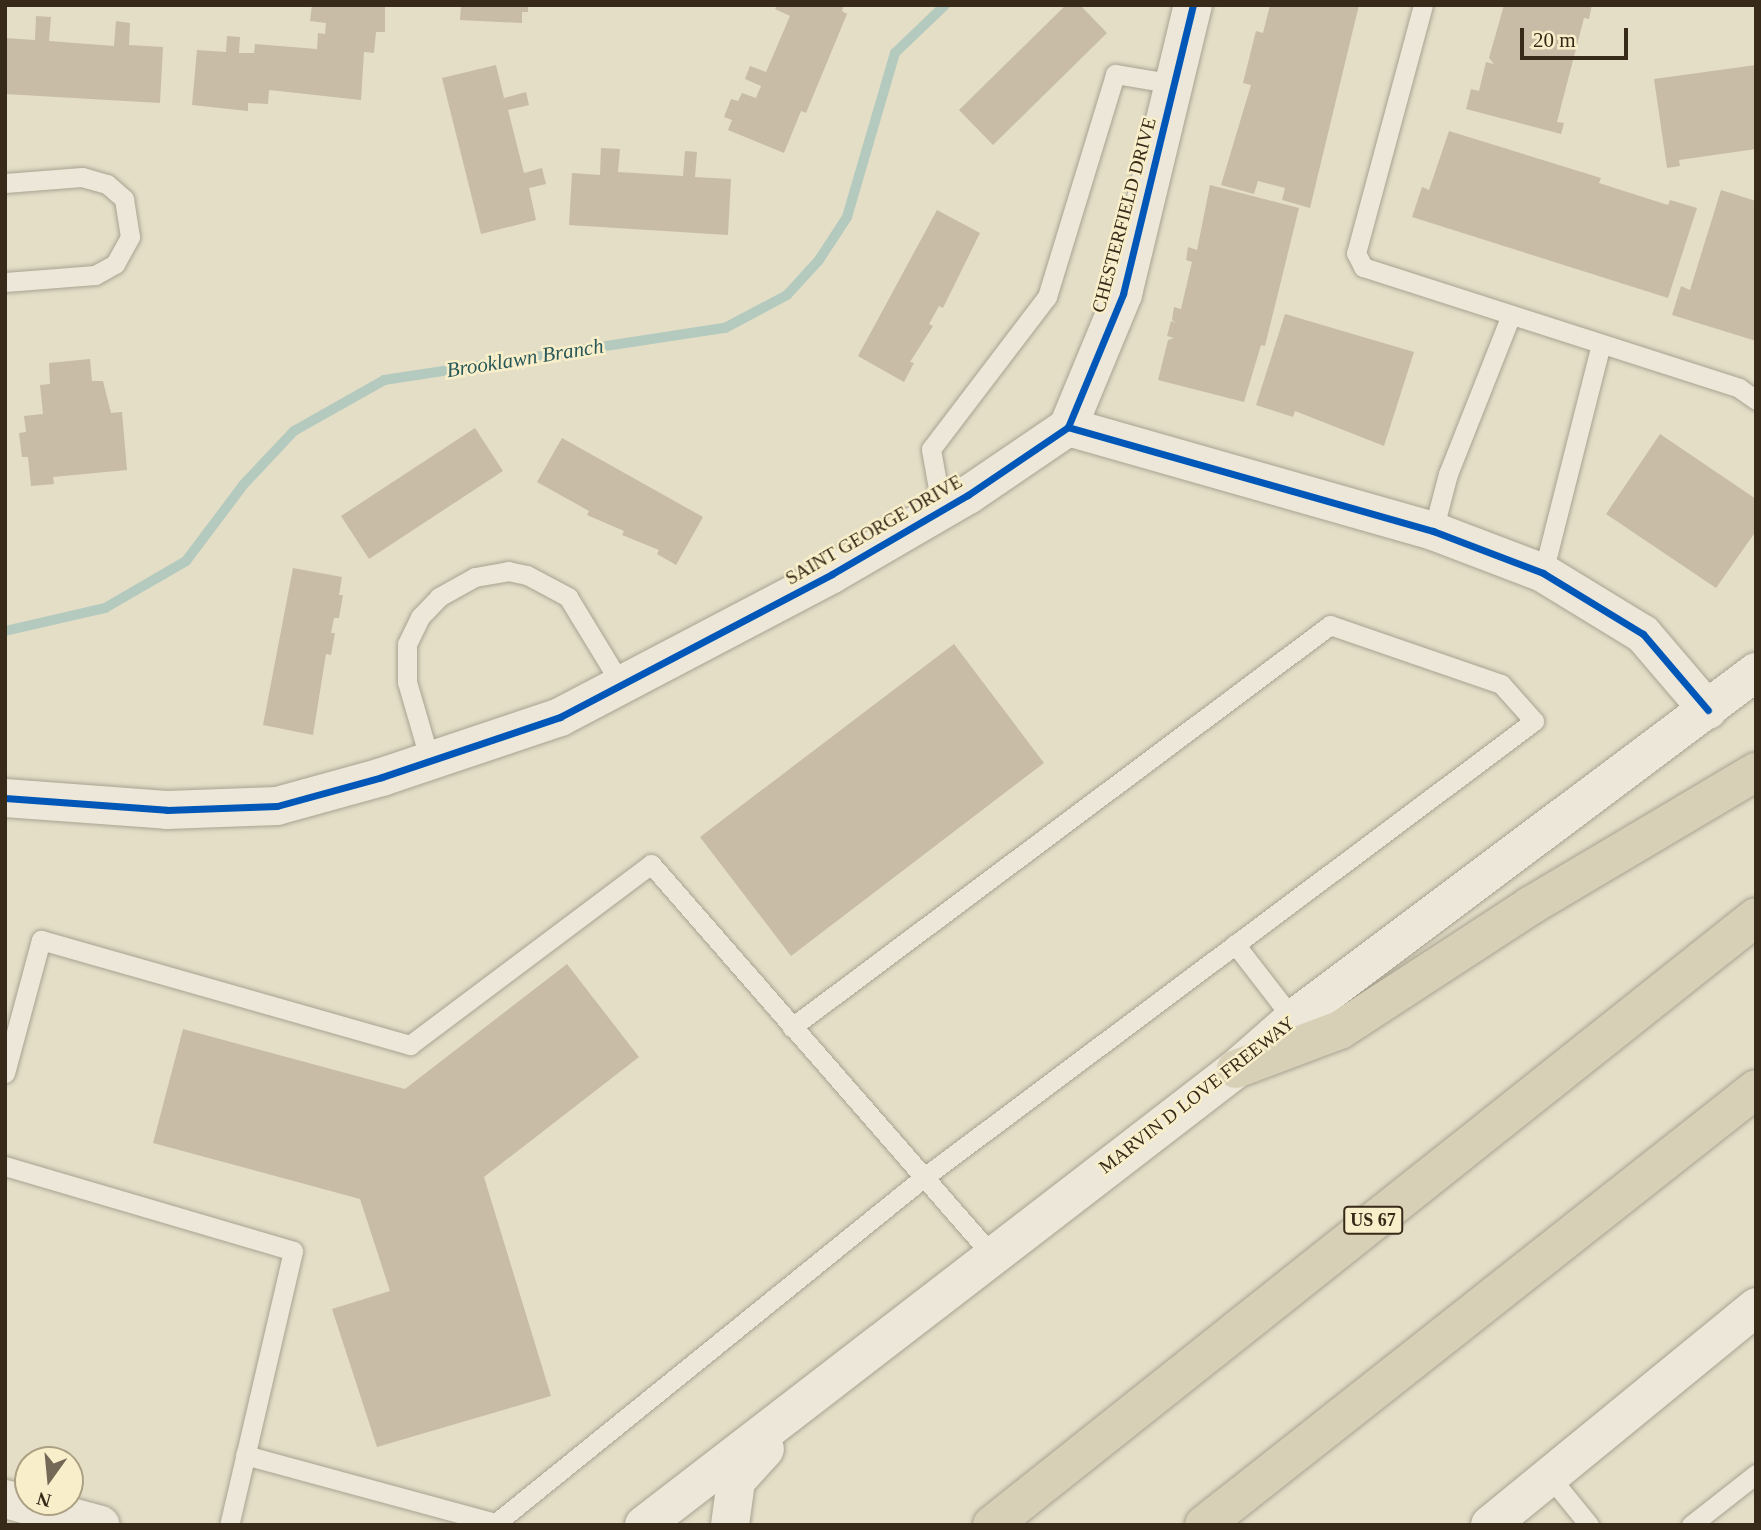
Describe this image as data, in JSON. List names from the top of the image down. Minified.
{"streets":{"highway":["US 67"],"street":["CHESTERFIELD DRIVE","SAINT GEORGE DRIVE","MARVIN D LOVE FREEWAY"]},"crossings":[["CHESTERFIELD DRIVE","SAINT GEORGE DRIVE"]],"water":["Brooklawn Branch"],"scale_bar":"20 m","north":"bottom"}
